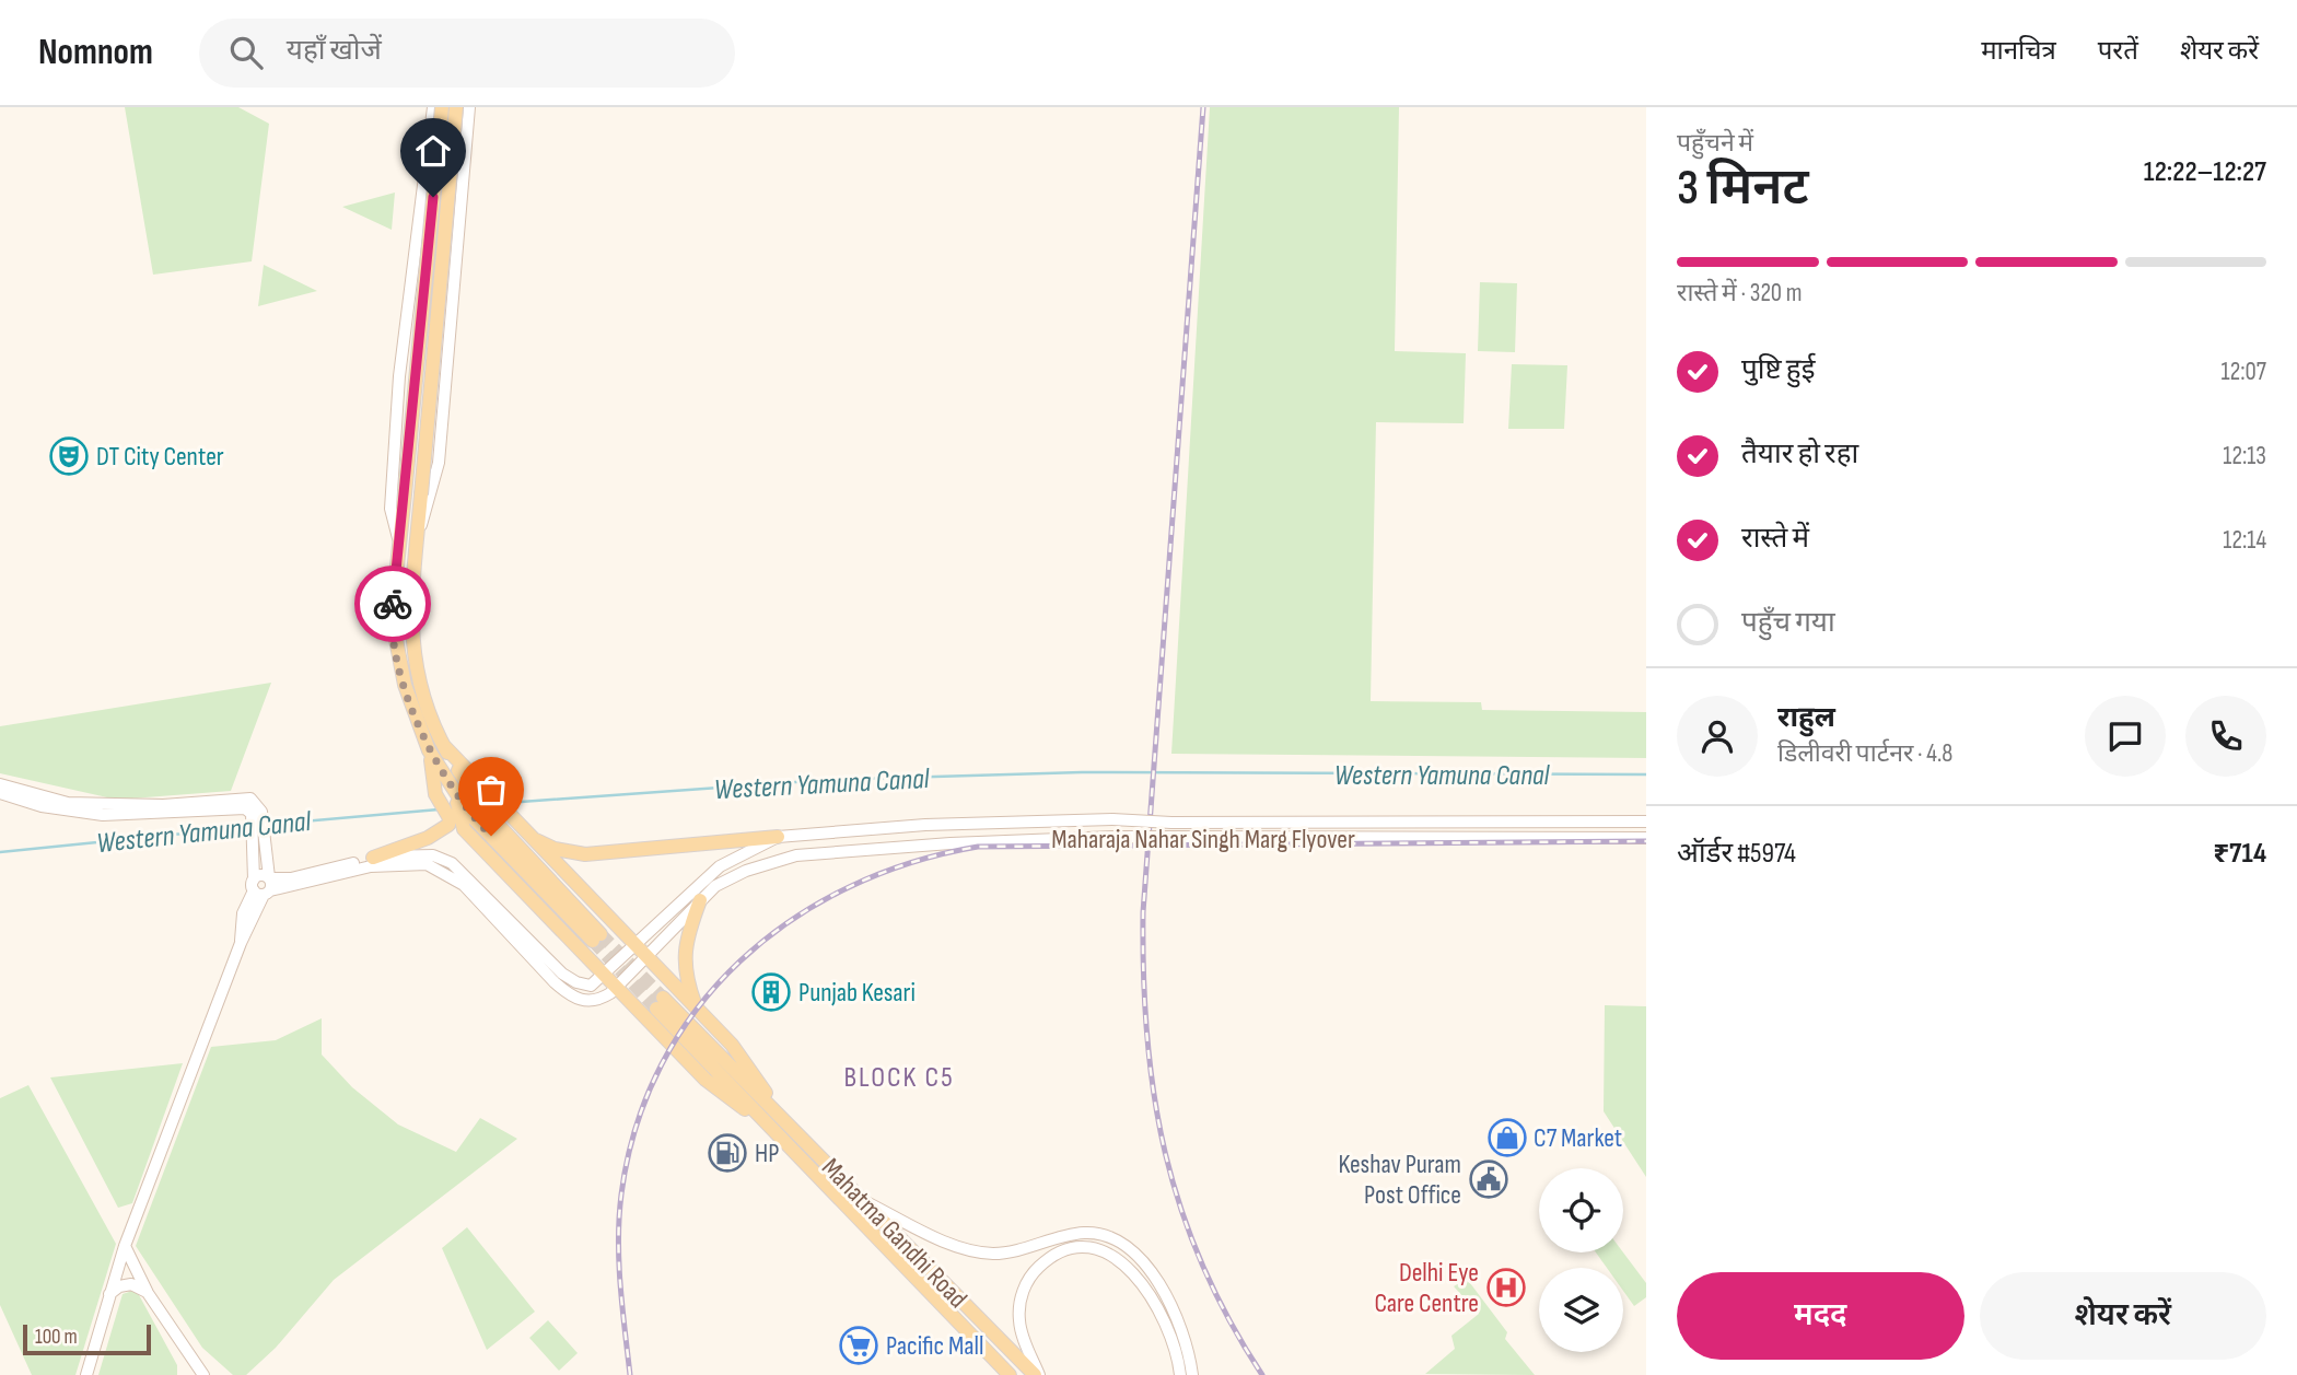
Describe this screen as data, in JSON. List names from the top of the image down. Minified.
{"streets":{"main road":["Mahatma Gandhi Road"],"street":["Maharaja Nahar Singh Marg Flyover"]},"districts":["BLOCK C5"],"water":["Western Yamuna Canal"],"places":{"theatre":["DT City Center"],"building":["Punjab Kesari"],"shop":["C7 Market"],"fuel station":["HP"],"public building":["Keshav Puram Post Office"],"hospital":["Delhi Eye Care Centre"],"supermarket":["Pacific Mall"]},"scale_bar":"100 m","page":{"header":"Nomnom","search":"यहाँ खोजें","nav":["मानचित्र","परतें","शेयर करें"],"heading":["3 मिनट","पहुँचने में","12:22–12:27"],"panel":["राहुल","डिलीवरी पार्टनर · 4.8","ऑर्डर #5974","₹714"],"bar":"रास्ते में · 320 m","list":[["पुष्टि हुई","12:07"],["तैयार हो रहा","12:13"],["रास्ते में","12:14"],"पहुँच गया"],"buttons":["मदद","शेयर करें"],"scale":"100 m"}}
